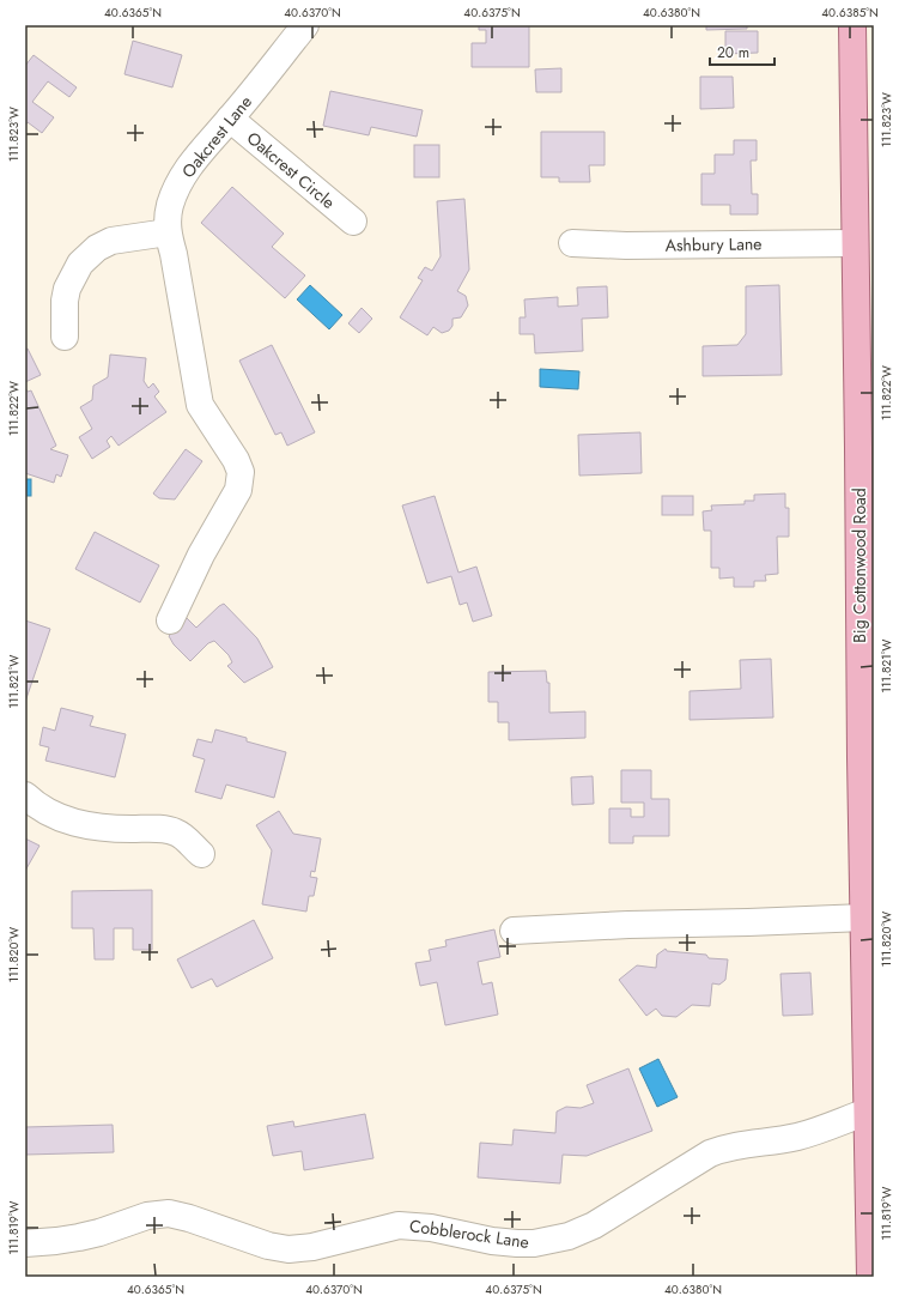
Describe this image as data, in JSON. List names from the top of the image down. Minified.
{"streets":{"main road":["Big Cottonwood Road"],"street":["Oakcrest Lane","Oakcrest Circle","Ashbury Lane","Cobblerock Lane"]},"crossings":[["Oakcrest Lane","Oakcrest Circle"],["Ashbury Lane","Big Cottonwood Road"],["Big Cottonwood Road","Cobblerock Lane"]],"scale_bar":"20 m","coordinates":["40.6365°N","40.6370°N","40.6375°N","40.6380°N","40.6385°N","111.823°W","111.822°W","111.821°W","111.820°W","111.819°W"]}
